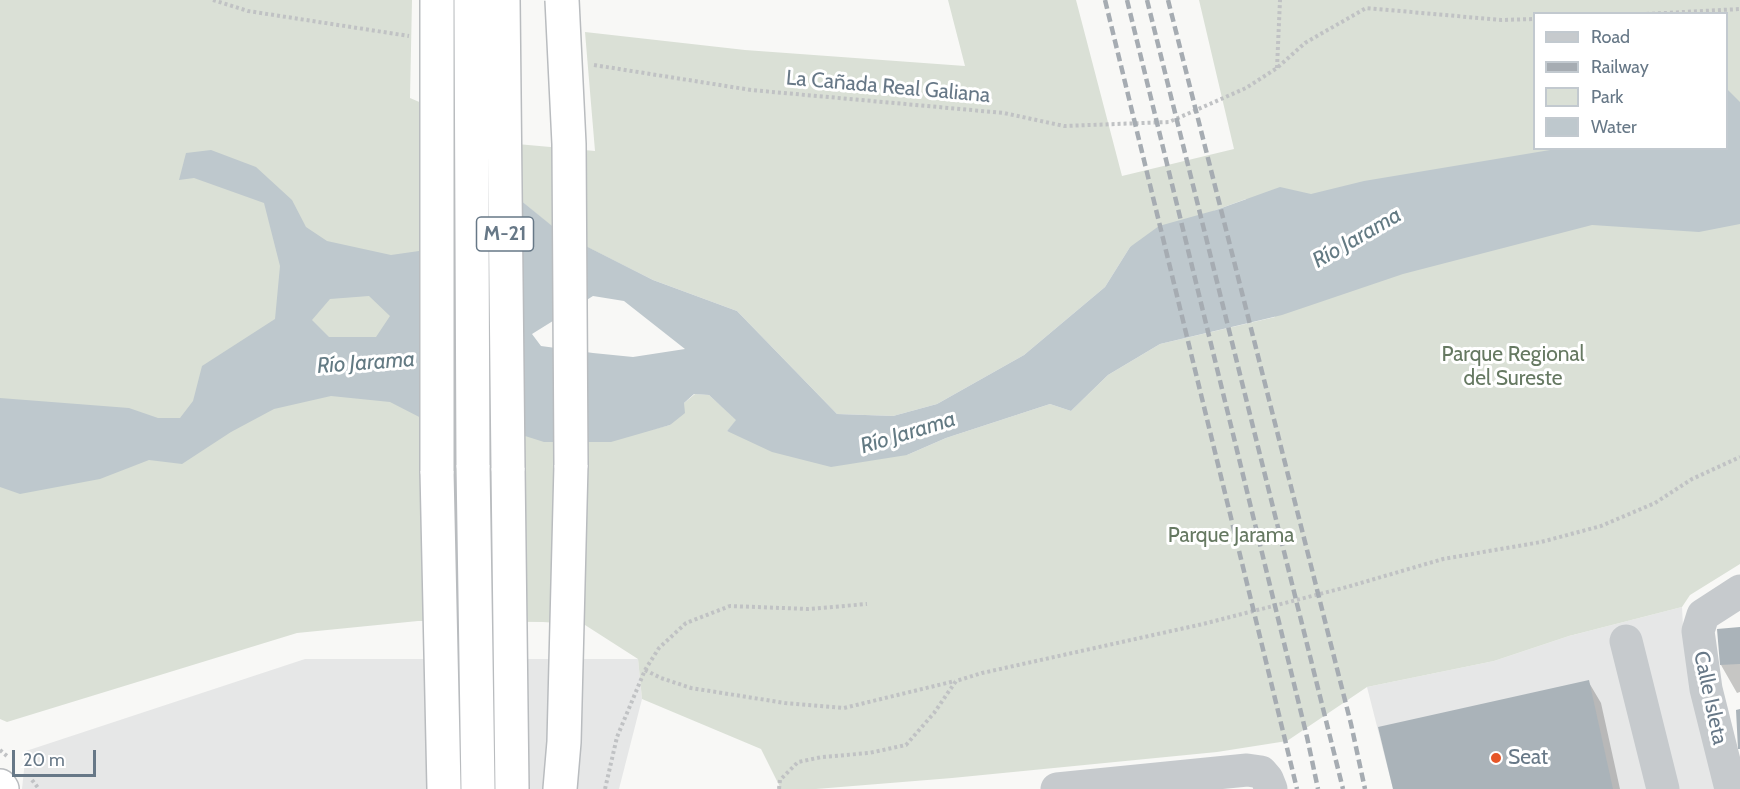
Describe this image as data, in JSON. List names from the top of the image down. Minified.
{"streets":{"highway":["M-21"],"street":["Calle Isleta"],"path":["La Cañada Real Galiana"]},"water":["Río Jarama"],"parks":["Parque Regional del Sureste","Parque Jarama"],"places":["Seat"],"legend":["Road","Railway","Park","Water"],"scale_bar":"20 m"}
